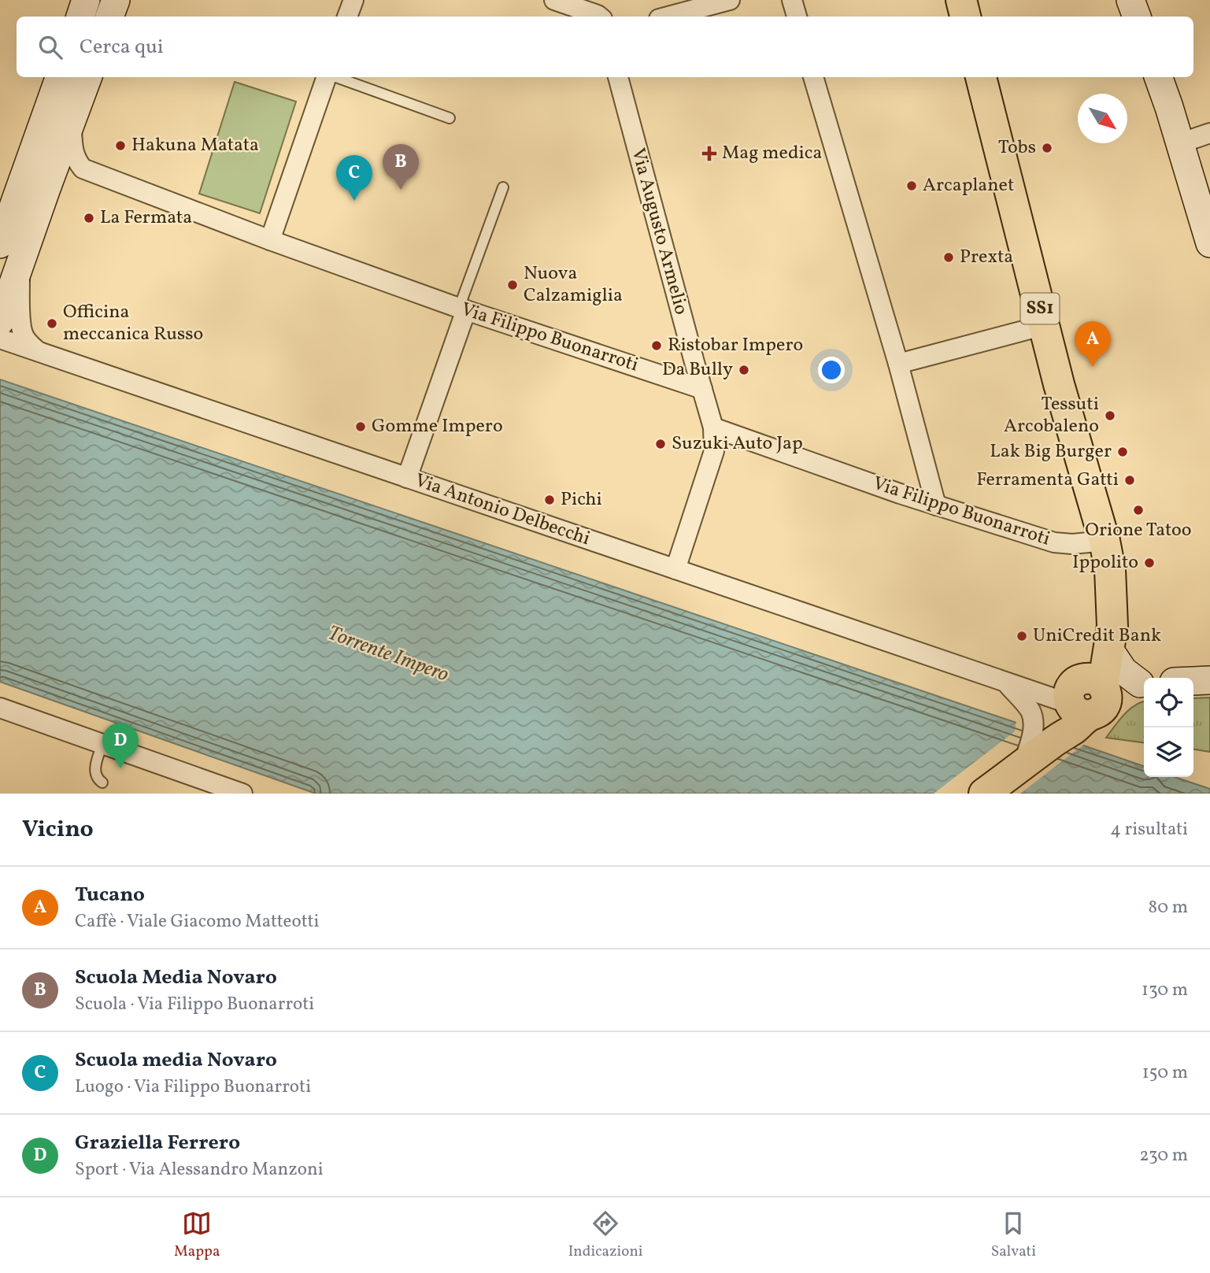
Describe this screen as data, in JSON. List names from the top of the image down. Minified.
{"streets":{"main road":["SS1"],"street":["Via Augusto Armelio","Via Filippo Buonarroti","Via Antonio Delbecchi"]},"crossings":[["Via Augusto Armelio","Via Filippo Buonarroti"],["SS1","Via Filippo Buonarroti"]],"water":["Torrente Impero"],"places":{"other":["Hakuna Matata","Tobs","Arcaplanet","La Fermata","Prexta","Nuova Calzamiglia","Officina meccanica Russo","Ristobar Impero","Da Bully","Tessuti Arcobaleno","Gomme Impero","Suzuki Auto Jap","Lak Big Burger","Ferramenta Gatti","Pichi","Orione Tatoo","Ippolito","UniCredit Bank"],"health":["Mag medica"]},"north":"bottom right","page":{"search":"Cerca qui","pins":["B","C","A","D"],"heading":["Vicino","4 risultati"],"list":[{"mark":"A","name":"Tucano","note":"Caffè · Viale Giacomo Matteotti","value":"80 m"},{"mark":"B","name":"Scuola Media Novaro","note":"Scuola · Via Filippo Buonarroti","value":"130 m"},{"mark":"C","name":"Scuola media Novaro","note":"Luogo · Via Filippo Buonarroti","value":"150 m"},{"mark":"D","name":"Graziella Ferrero","note":"Sport · Via Alessandro Manzoni","value":"230 m"}],"nav":["Mappa","Indicazioni","Salvati"]}}
